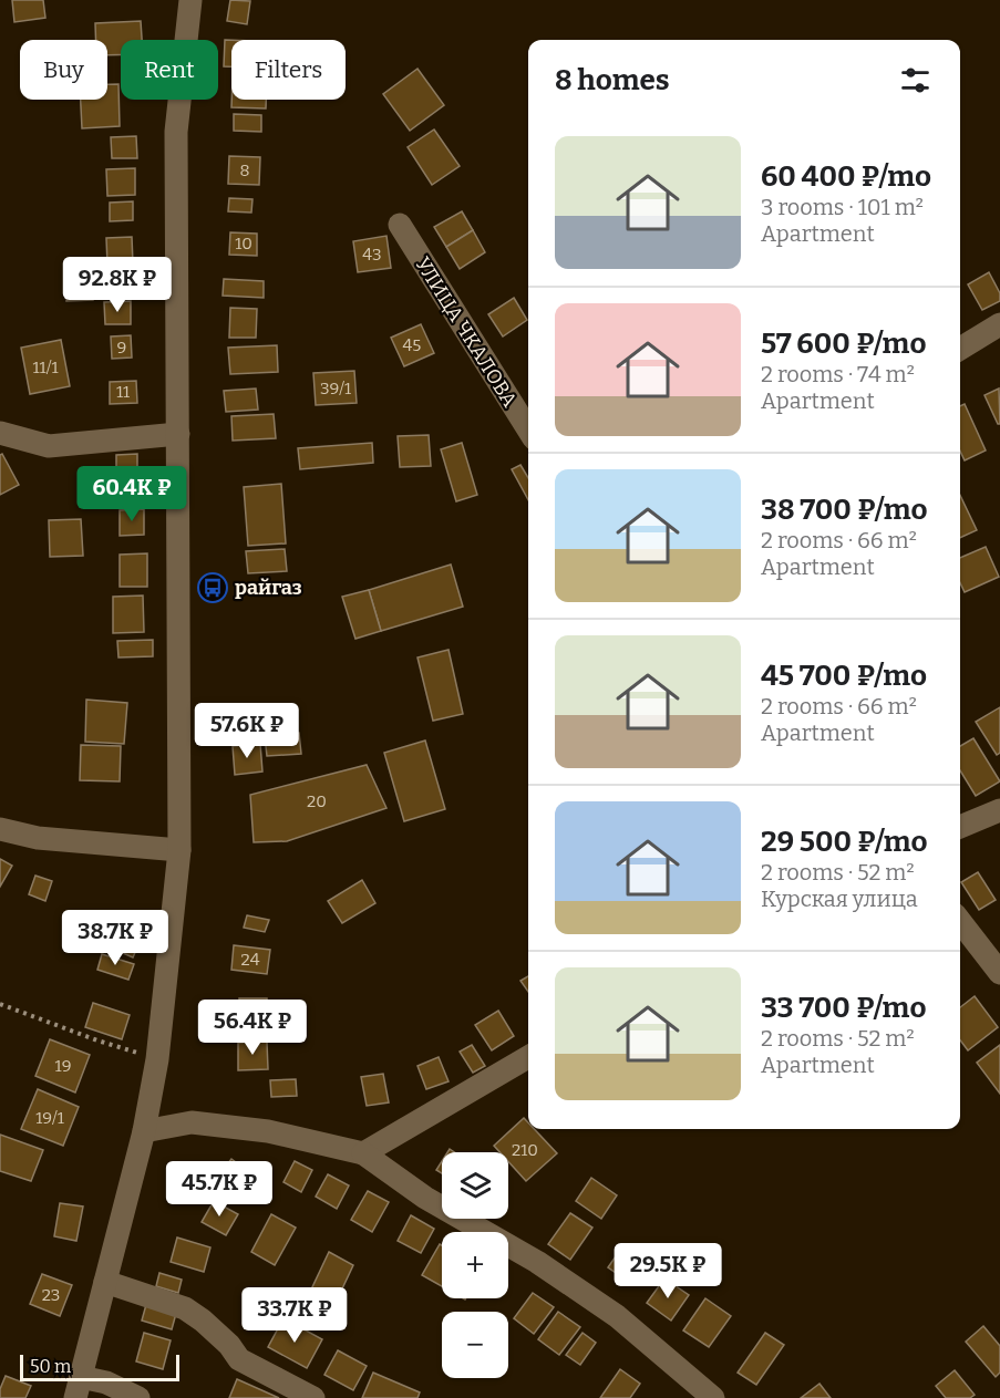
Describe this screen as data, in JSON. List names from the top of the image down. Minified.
{"streets":{"street":["УЛИЦА ЧКАЛОВА"]},"places":{"bus stop":["райгаз"]},"house_numbers":["8","10","43","45","9","11/1","39/1","11","20","24","19","19/1","210","23"],"scale_bar":"50 m","page":{"chip":["Buy","Rent","Filters"],"heading":"8 homes","list":[{"name":"60 400 ₽/mo","note":"3 rooms · 101 m² · Apartment"},{"name":"57 600 ₽/mo","note":"2 rooms · 74 m² · Apartment"},{"name":"38 700 ₽/mo","note":"2 rooms · 66 m² · Apartment"},{"name":"45 700 ₽/mo","note":"2 rooms · 66 m² · Apartment"},{"name":"29 500 ₽/mo","note":"2 rooms · 52 m² · Курская улица"},{"name":"33 700 ₽/mo","note":"2 rooms · 52 m² · Apartment"}],"price":["92.8K ₽","60.4K ₽","57.6K ₽","38.7K ₽","56.4K ₽","45.7K ₽","29.5K ₽","33.7K ₽"],"map_buttons":["+","−"],"scale":"50 m"}}
